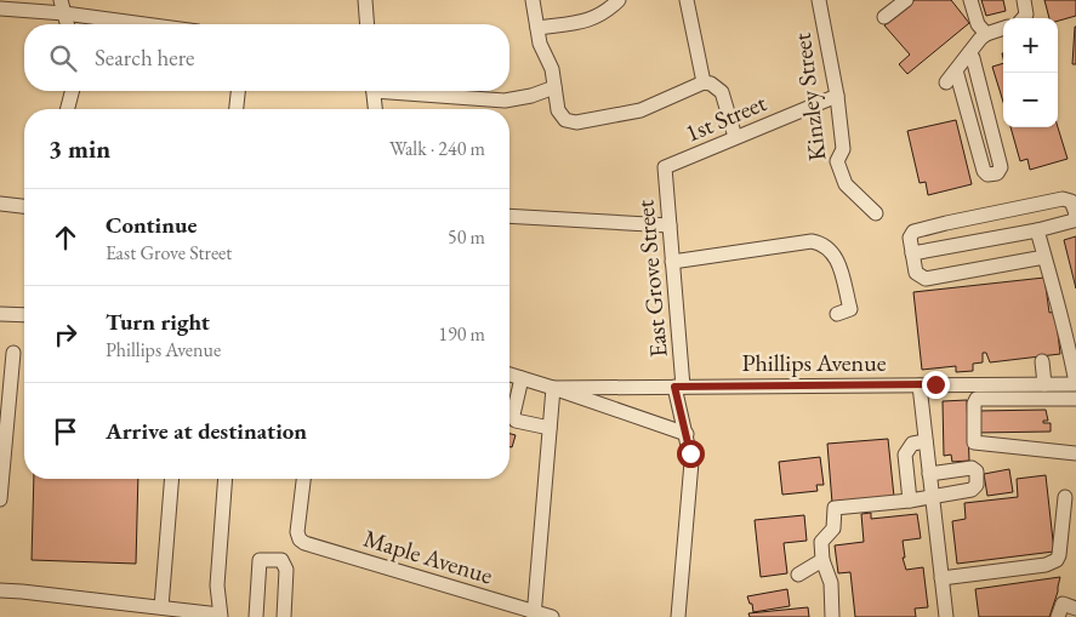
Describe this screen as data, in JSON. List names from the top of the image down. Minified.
{"streets":{"street":["Kinzley Street","1st Street","East Grove Street","Phillips Avenue","Maple Avenue"]},"crossings":[["Kinzley Street","1st Street"],["1st Street","East Grove Street"],["East Grove Street","Phillips Avenue"]],"page":{"map_buttons":["+","−"],"search":"Search here","heading":["3 min","Walk · 240 m"],"list":[["Continue","East Grove Street","50 m"],["Turn right","Phillips Avenue","190 m"],"Arrive at destination"]}}
